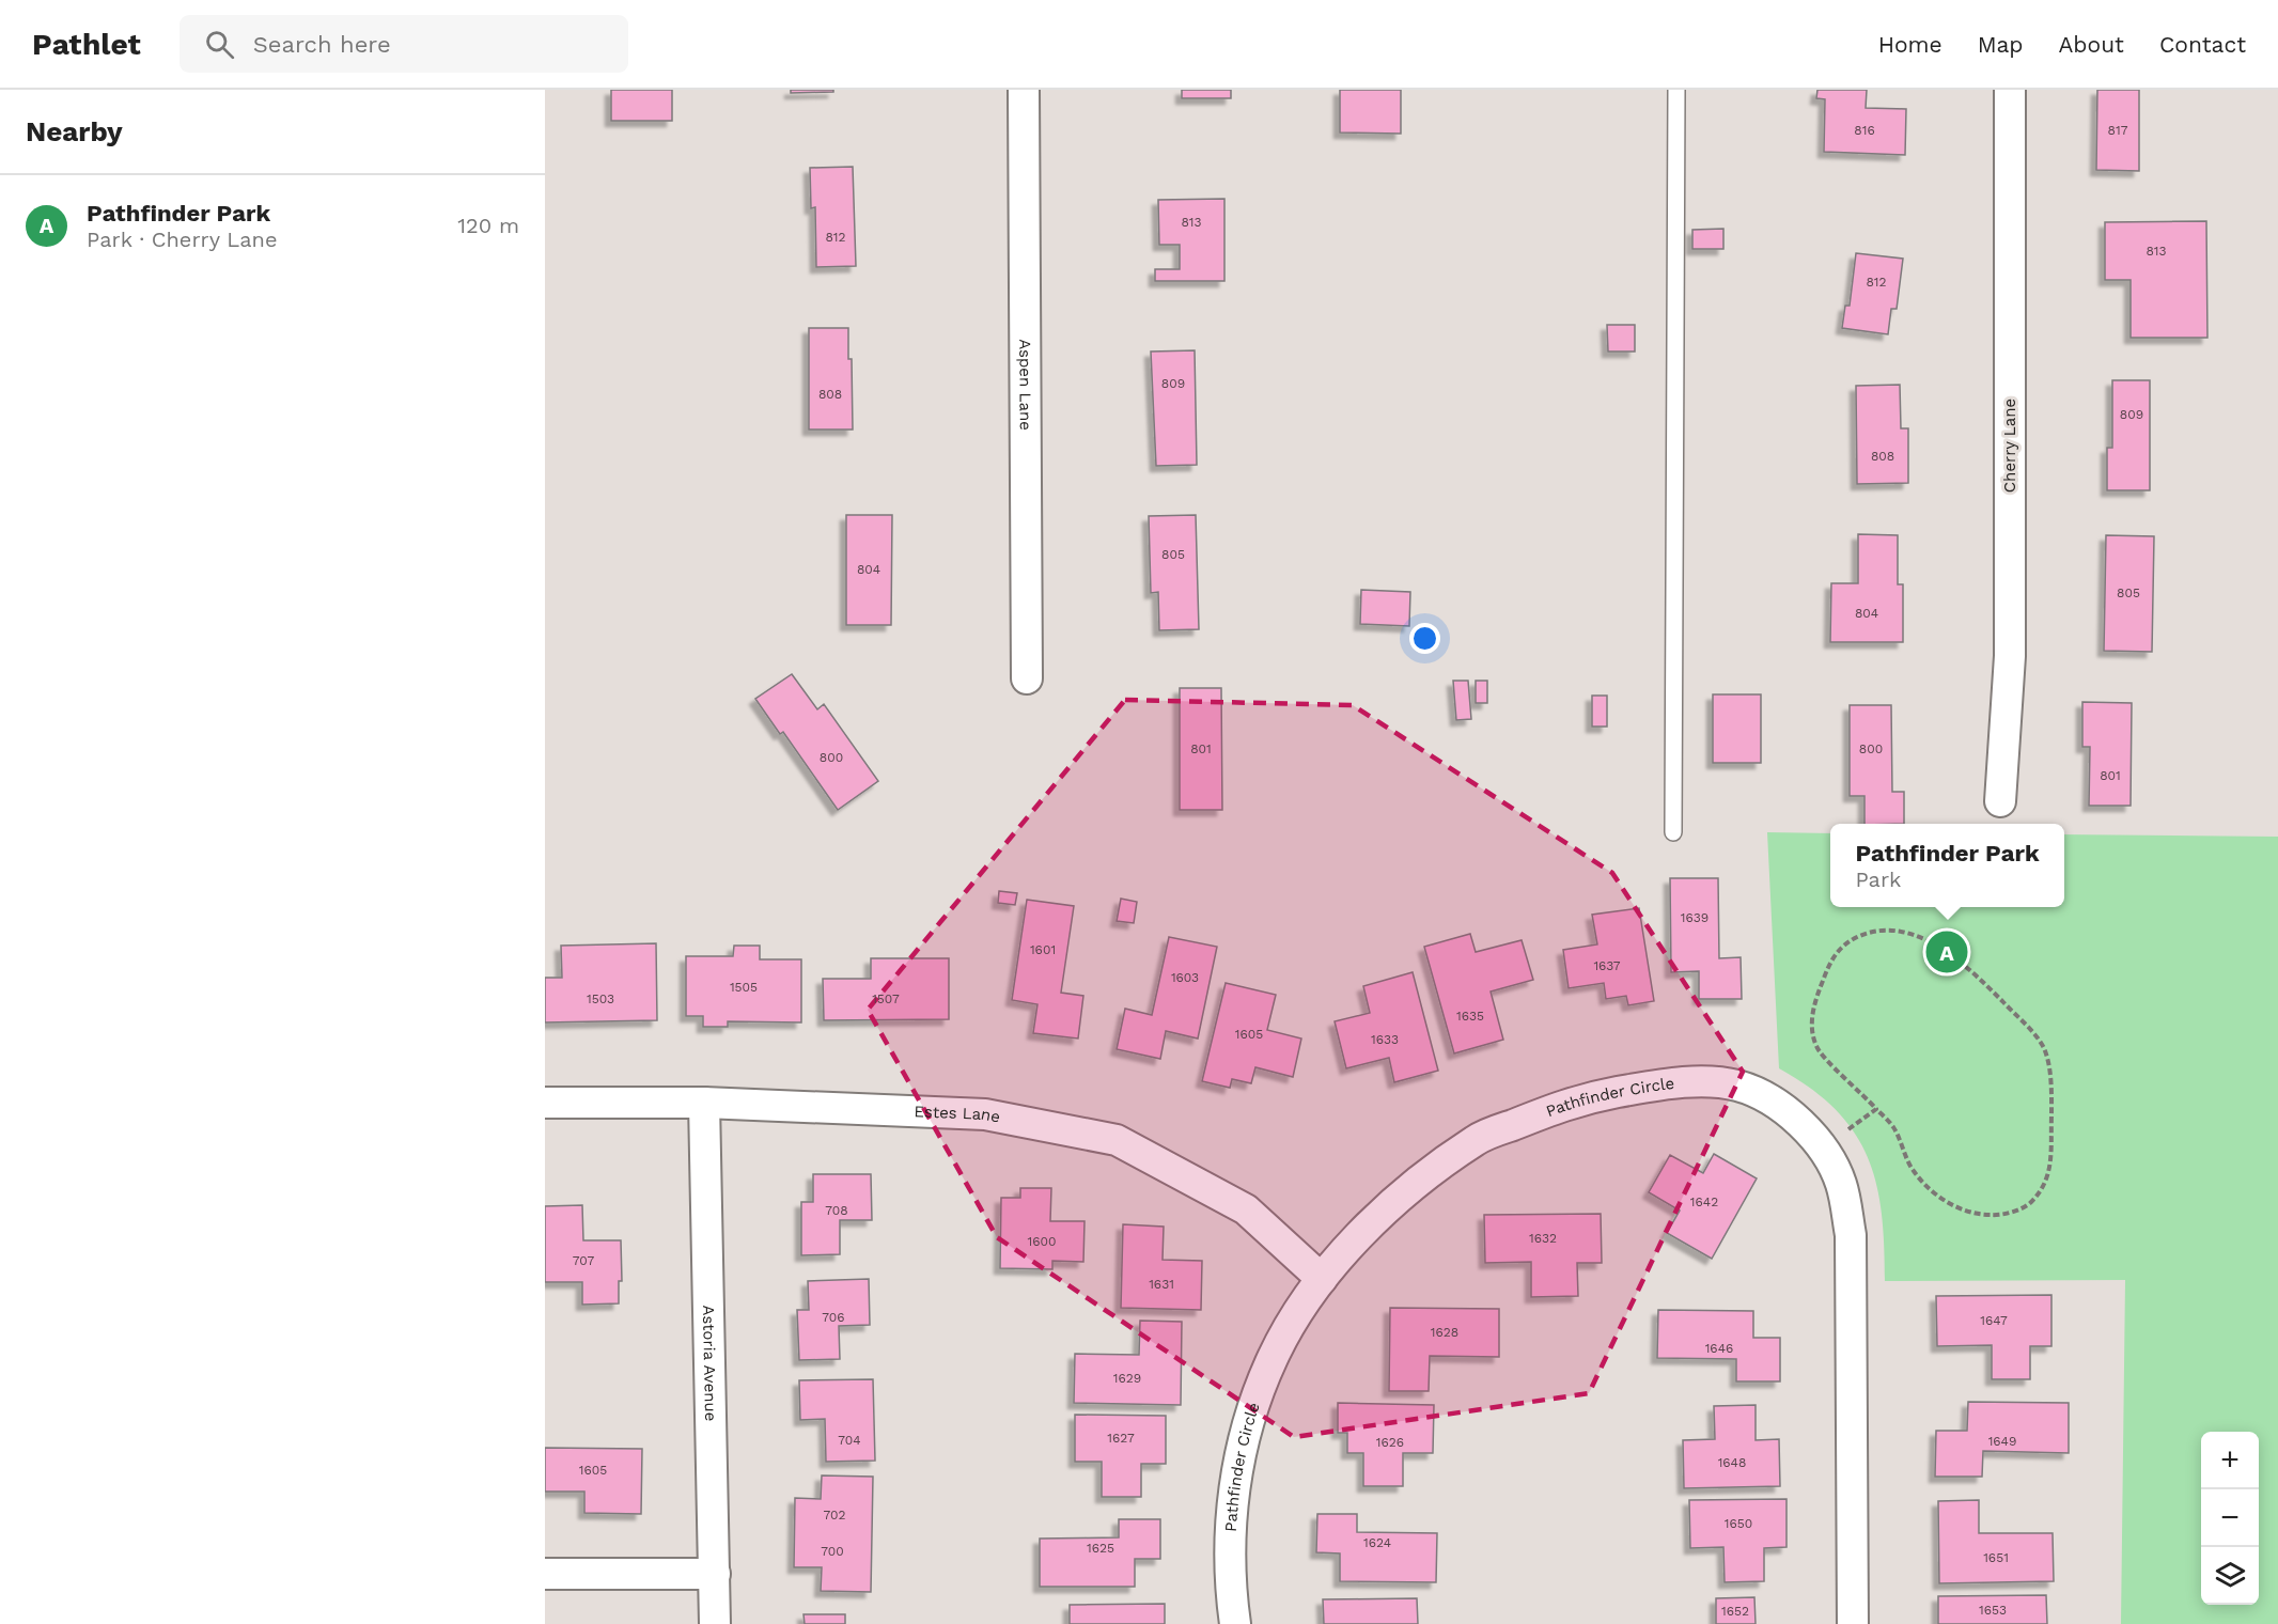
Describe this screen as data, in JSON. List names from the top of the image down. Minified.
{"streets":{"street":["Aspen Lane","Cherry Lane","Pathfinder Circle","Estes Lane","Astoria Avenue"]},"crossings":[["Pathfinder Circle","Estes Lane"],["Estes Lane","Astoria Avenue"]],"house_numbers":["816","817","813","812","813","812","809","808","809","808","805","804","805","804","801","800","800","801","1639","1601","1637","1603","1505","1503","1507","1635","1605","1633","1642","708","1632","1600","707","1631","706","1647","1628","1646","1629","1627","704","1649","1626","1648","1605","702","1650","1624","1625","700","1651","1653","1652"],"page":{"header":"Pathlet","search":"Search here","nav":["Home","Map","About","Contact"],"heading":"Nearby","list":[{"mark":"A","name":"Pathfinder Park","note":"Park · Cherry Lane","value":"120 m"}],"popup":["Pathfinder Park","Park"],"pins":"A","map_buttons":["+","−"]}}
